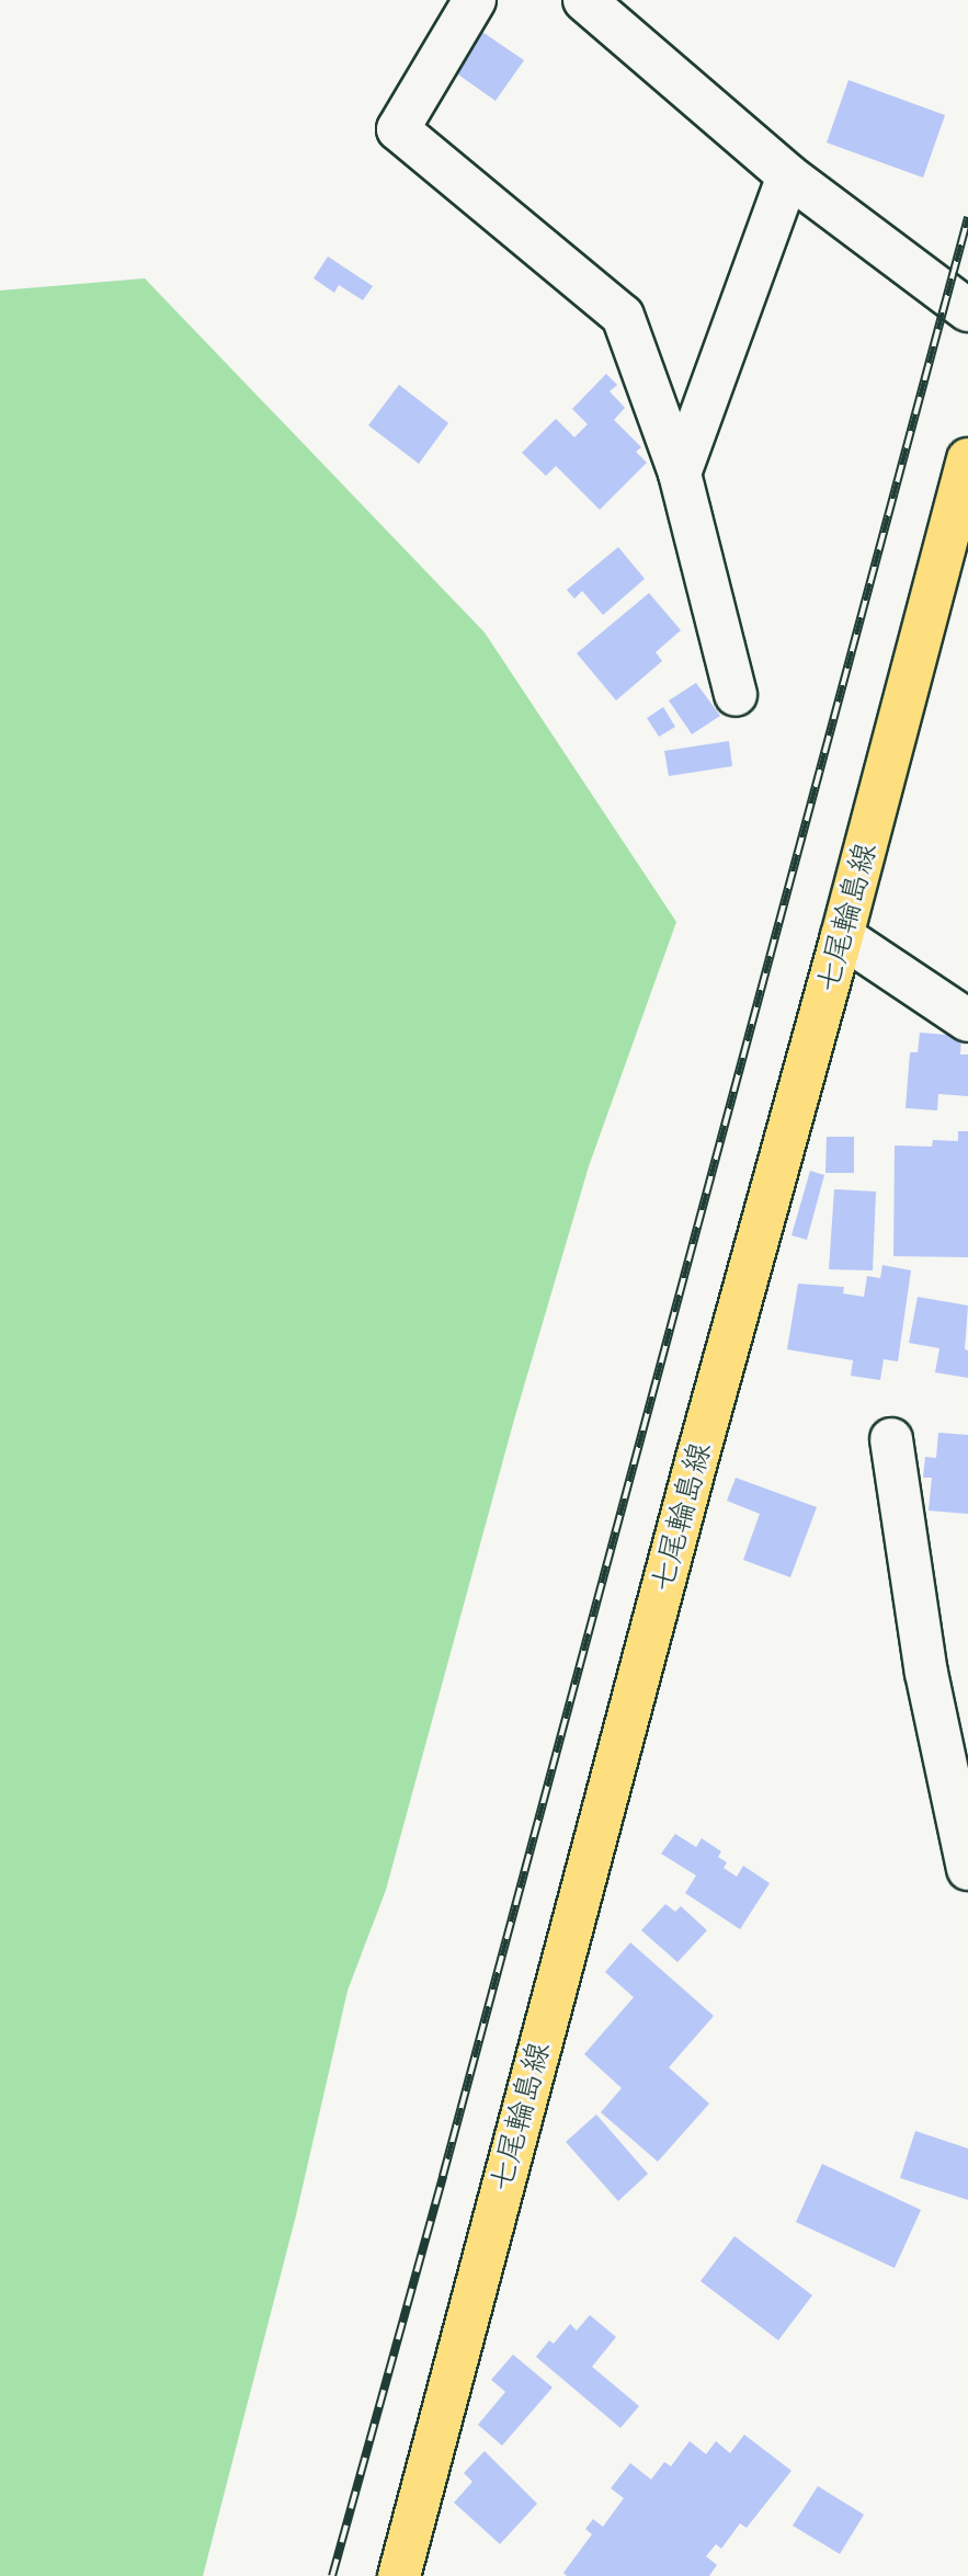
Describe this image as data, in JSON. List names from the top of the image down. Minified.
{"streets":{"main road":["七尾輪島線"]}}
